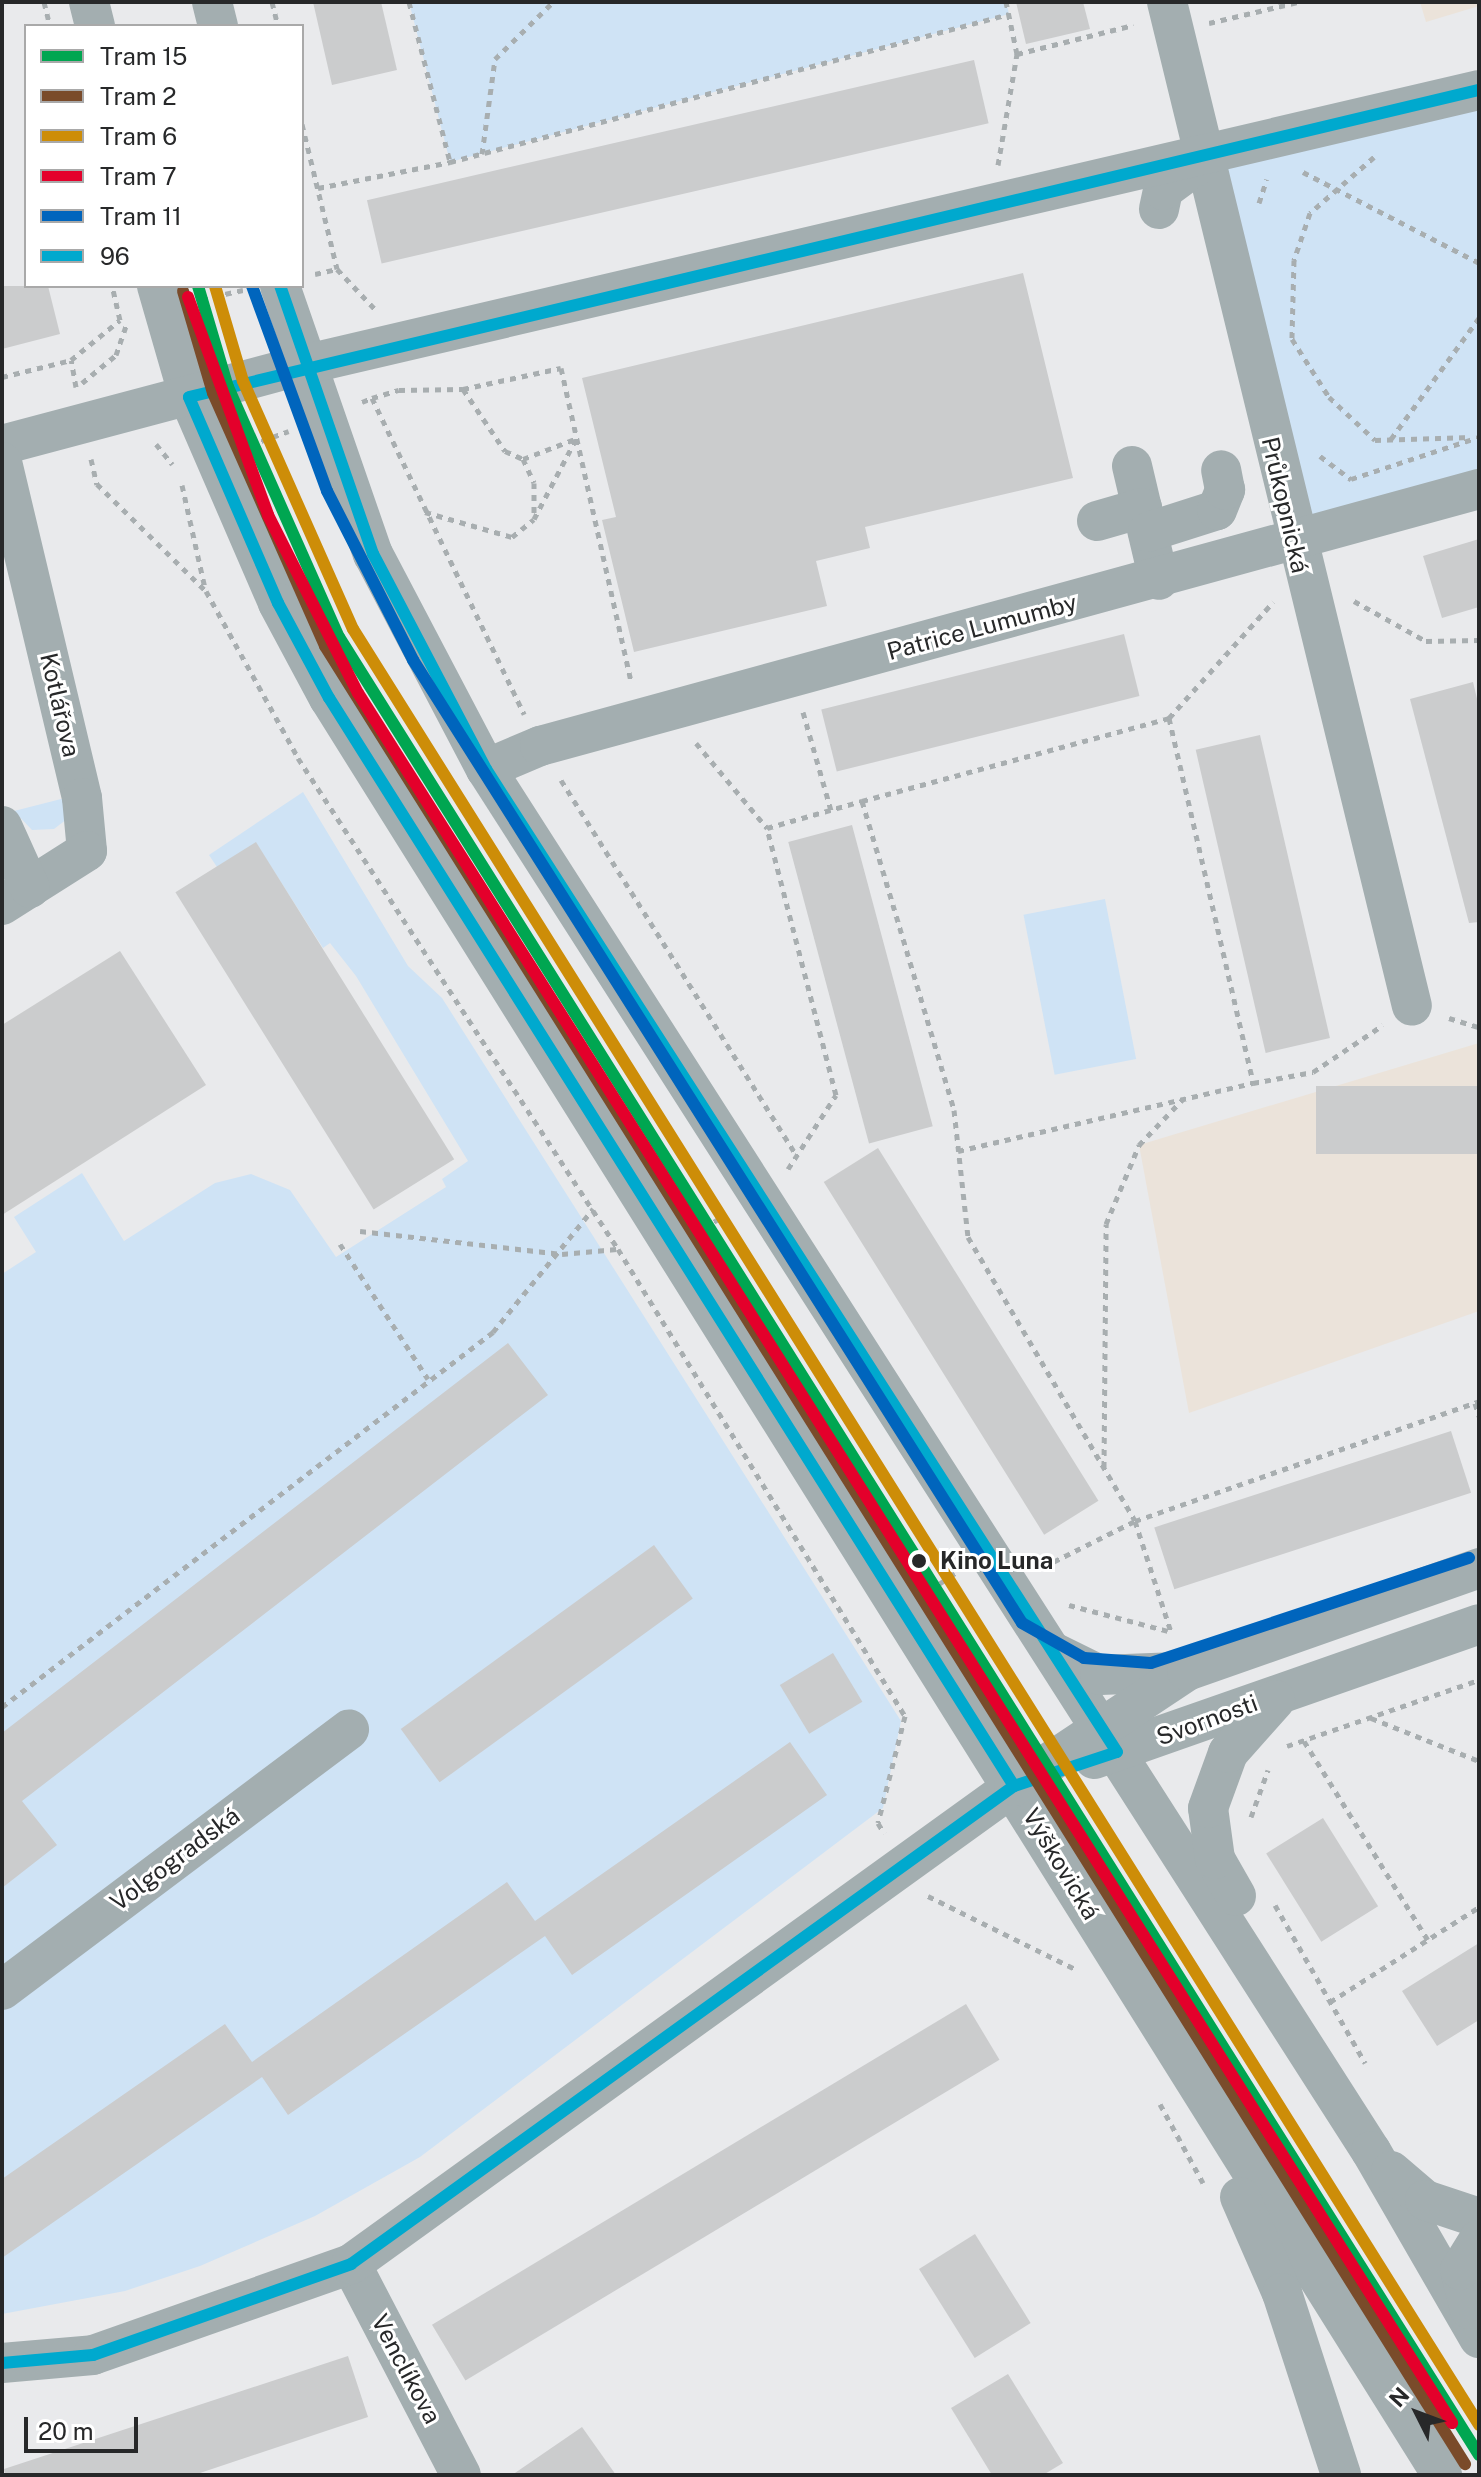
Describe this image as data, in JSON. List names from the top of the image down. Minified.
{"streets":{"street":["Průkopnická","Patrice Lumumby","Kotlářova","Svornosti","Volgogradská","Výškovická","Venclíkova"]},"crossings":[["Průkopnická","Patrice Lumumby"],["Svornosti","Výškovická"]],"places":["Kino Luna"],"lines":["transit line 96","tram line 15","tram line 6","tram line 11","tram line 2","tram line 7"],"legend":["Tram 15","Tram 2","Tram 6","Tram 7","Tram 11","96"],"scale_bar":"20 m","north":"top left"}
